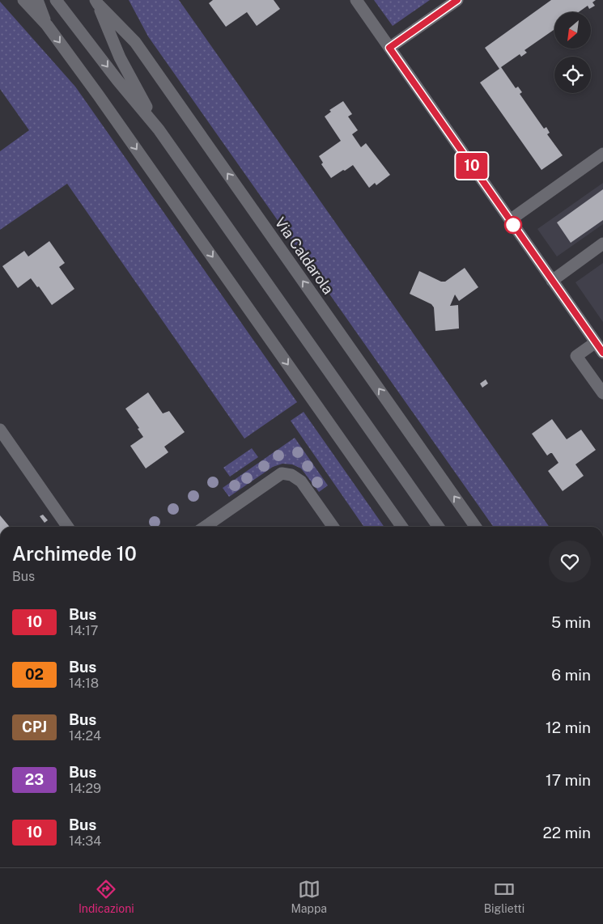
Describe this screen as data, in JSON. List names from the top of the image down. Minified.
{"streets":{"street":["Via Caldarola"]},"lines":["bus line 10"],"north":"bottom left","page":{"on_map":"10","heading":["Archimede 10","Bus"],"list":[{"mark":"10","name":"Bus","note":"14:17","value":"5 min"},{"mark":"02","name":"Bus","note":"14:18","value":"6 min"},{"mark":"CPJ","name":"Bus","note":"14:24","value":"12 min"},{"mark":"23","name":"Bus","note":"14:29","value":"17 min"},{"mark":"10","name":"Bus","note":"14:34","value":"22 min"}],"tabs":["Indicazioni","Mappa","Biglietti"]}}
